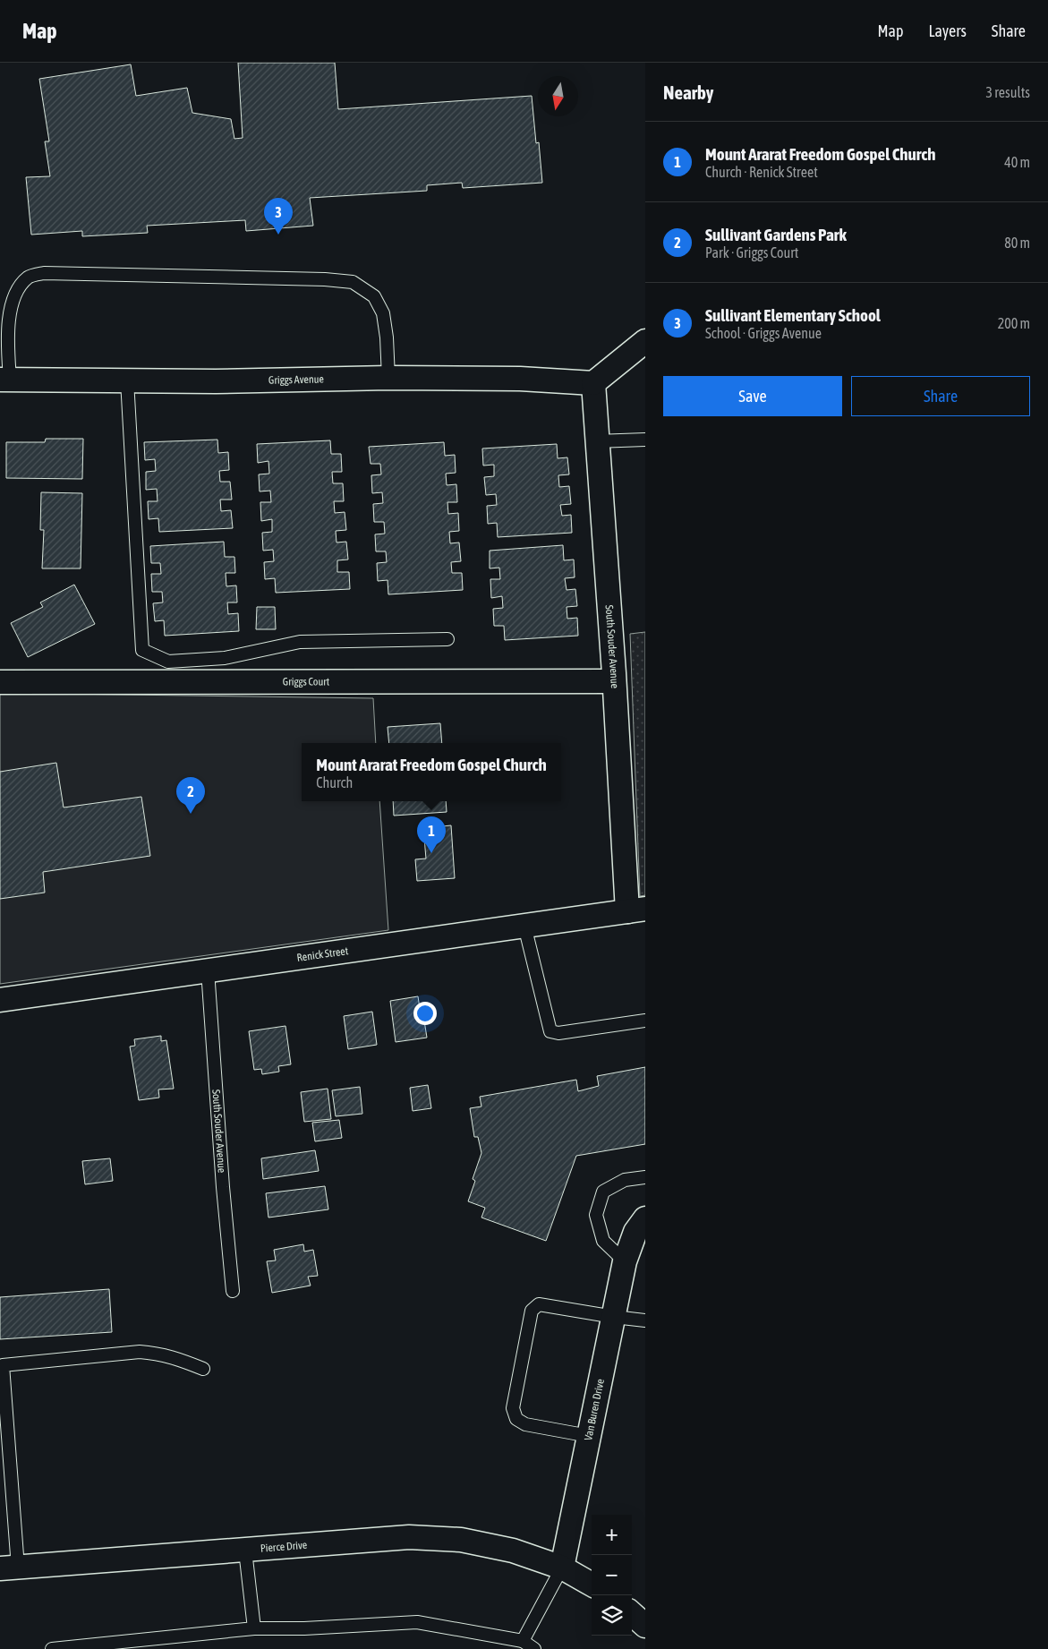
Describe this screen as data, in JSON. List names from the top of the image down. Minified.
{"streets":{"street":["Griggs Avenue","South Souder Avenue","Griggs Court","Renick Street","Van Buren Drive","Pierce Drive"]},"crossings":[["Griggs Avenue","South Souder Avenue"],["South Souder Avenue","Griggs Court"],["South Souder Avenue","Renick Street"],["Van Buren Drive","Pierce Drive"]],"north":"bottom","page":{"header":"Map","nav":["Map","Layers","Share"],"heading":["Nearby","3 results"],"list":[{"mark":"1","name":"Mount Ararat Freedom Gospel Church","note":"Church · Renick Street","value":"40 m"},{"mark":"2","name":"Sullivant Gardens Park","note":"Park · Griggs Court","value":"80 m"},{"mark":"3","name":"Sullivant Elementary School","note":"School · Griggs Avenue","value":"200 m"}],"pins":["3","2","1"],"buttons":["Save","Share"],"popup":["Mount Ararat Freedom Gospel Church","Church"],"map_buttons":["+","−"]}}
